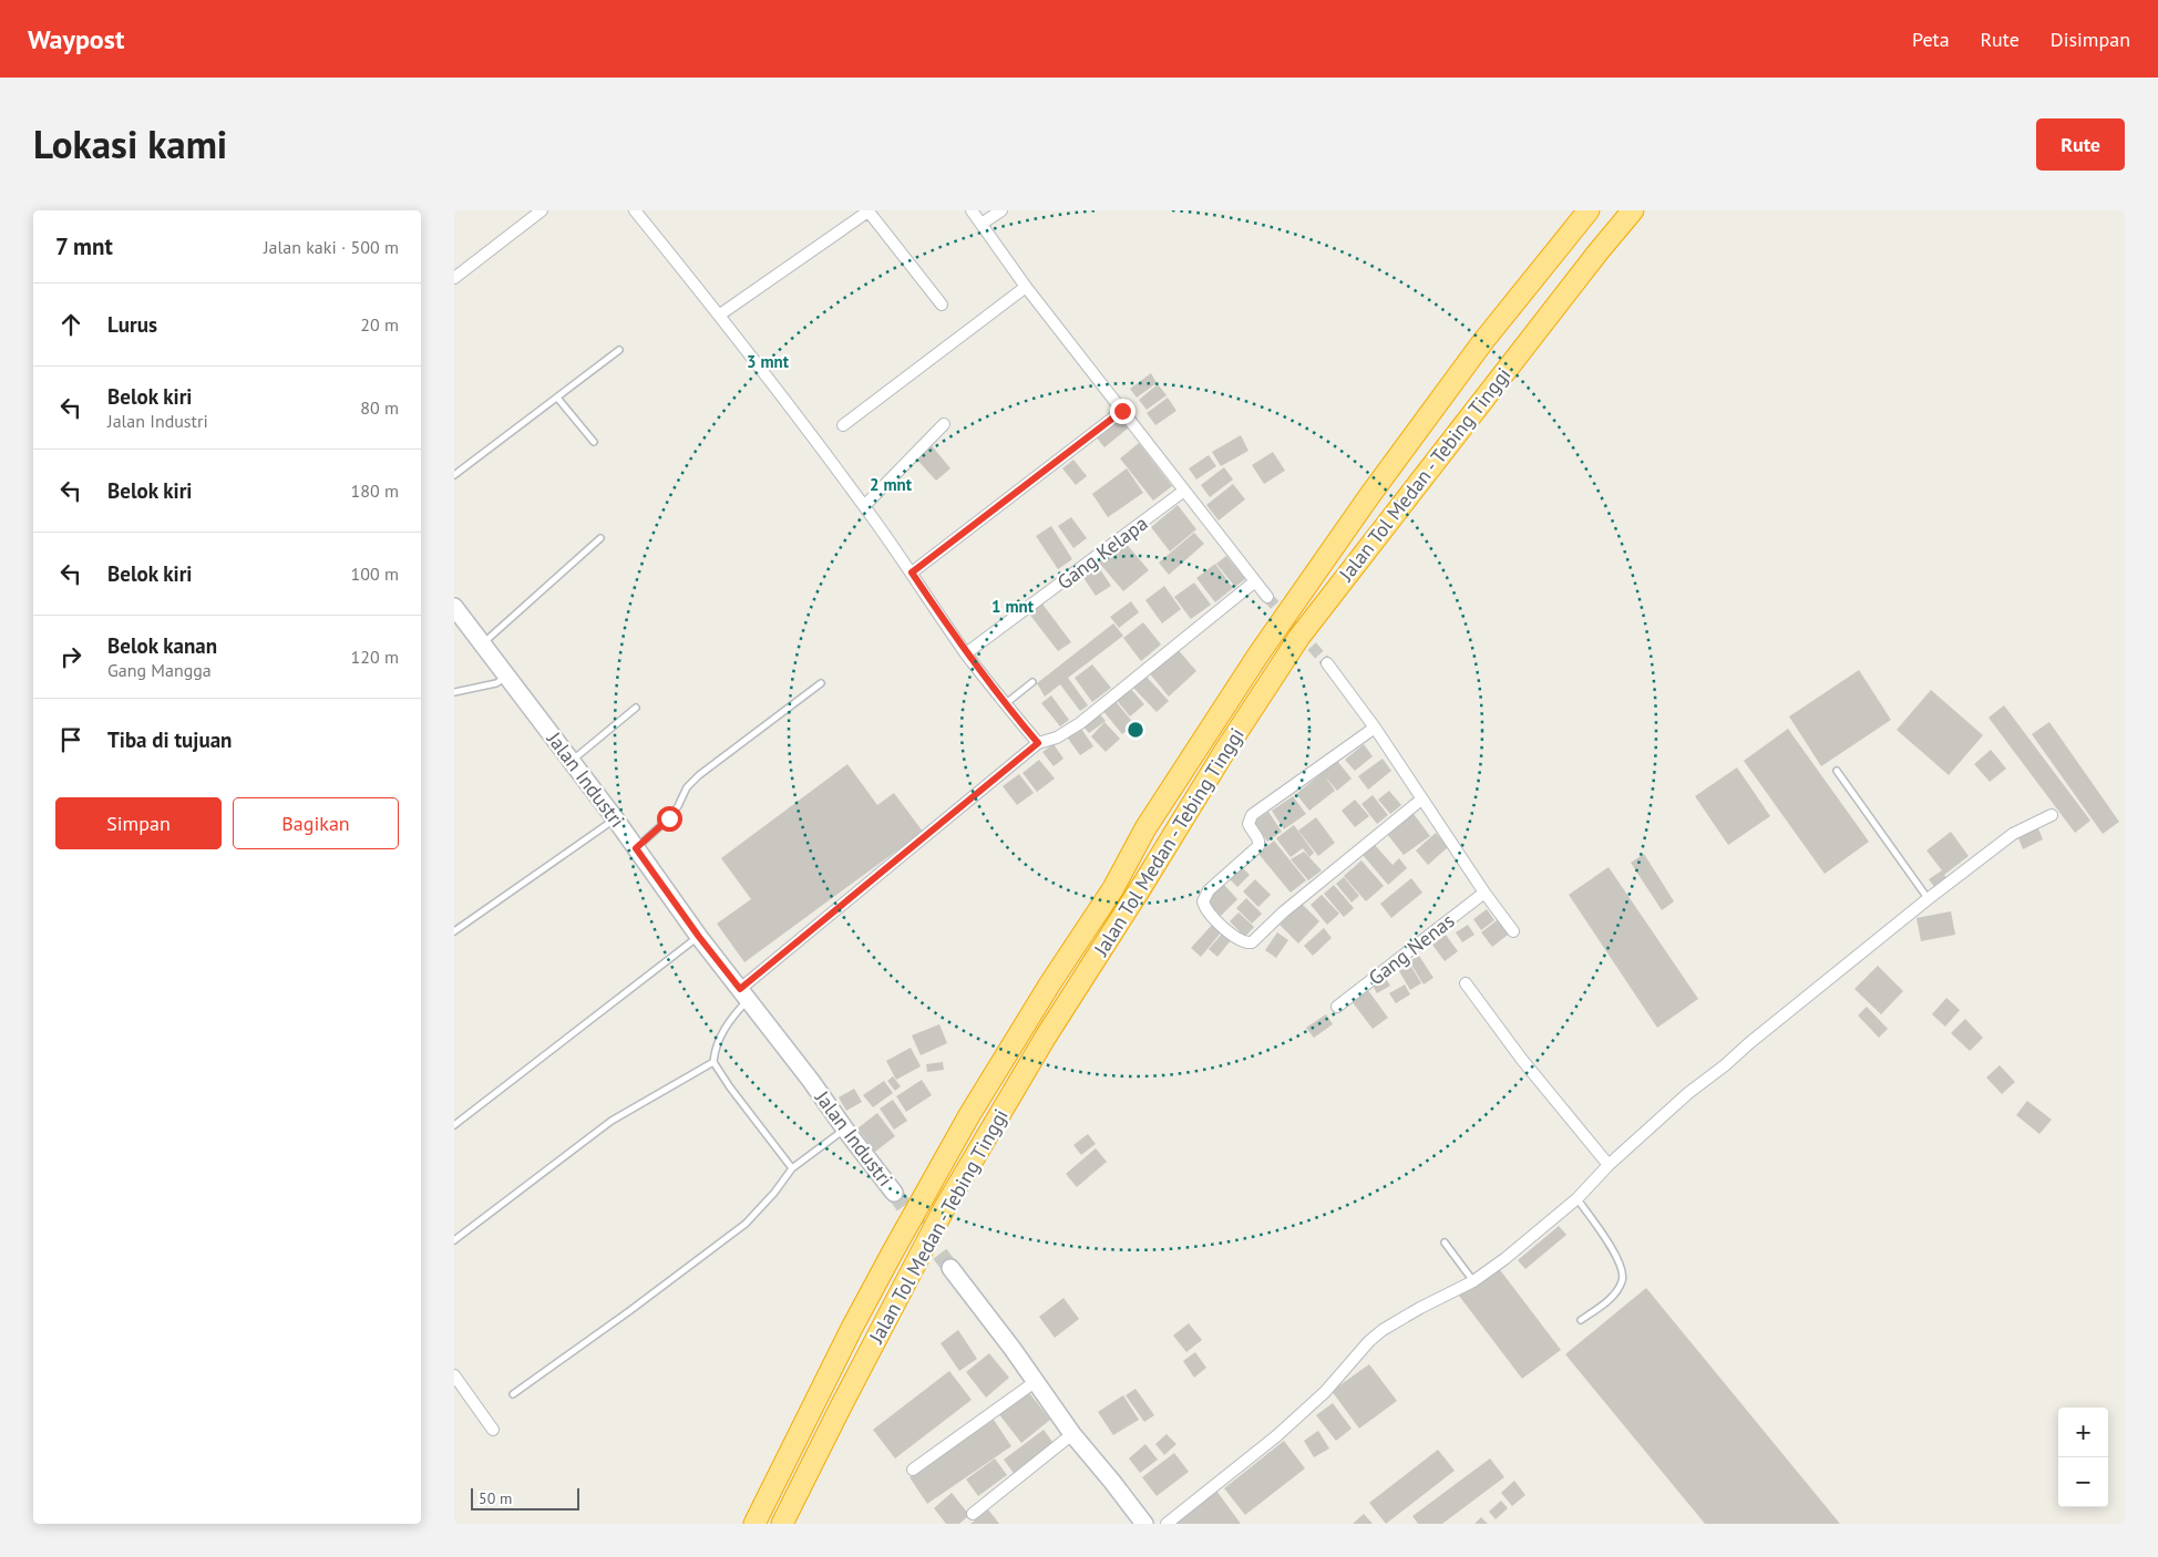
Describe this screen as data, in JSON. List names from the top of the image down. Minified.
{"streets":{"highway":["Jalan Tol Medan - Tebing Tinggi"],"street":["Gang Kelapa","Jalan Industri","Gang Nenas"]},"scale_bar":"50 m","page":{"header":"Waypost","nav":["Peta","Rute","Disimpan"],"title":"Lokasi kami","buttons":["Rute",["Simpan","Bagikan"]],"heading":["7 mnt","Jalan kaki · 500 m"],"list":[["Lurus","20 m"],["Belok kiri","Jalan Industri","80 m"],["Belok kiri","180 m"],["Belok kiri","100 m"],["Belok kanan","Gang Mangga","120 m"],"Tiba di tujuan"],"map_buttons":["+","−"],"scale":"50 m"},"rings":["3 mnt","2 mnt","1 mnt"]}
